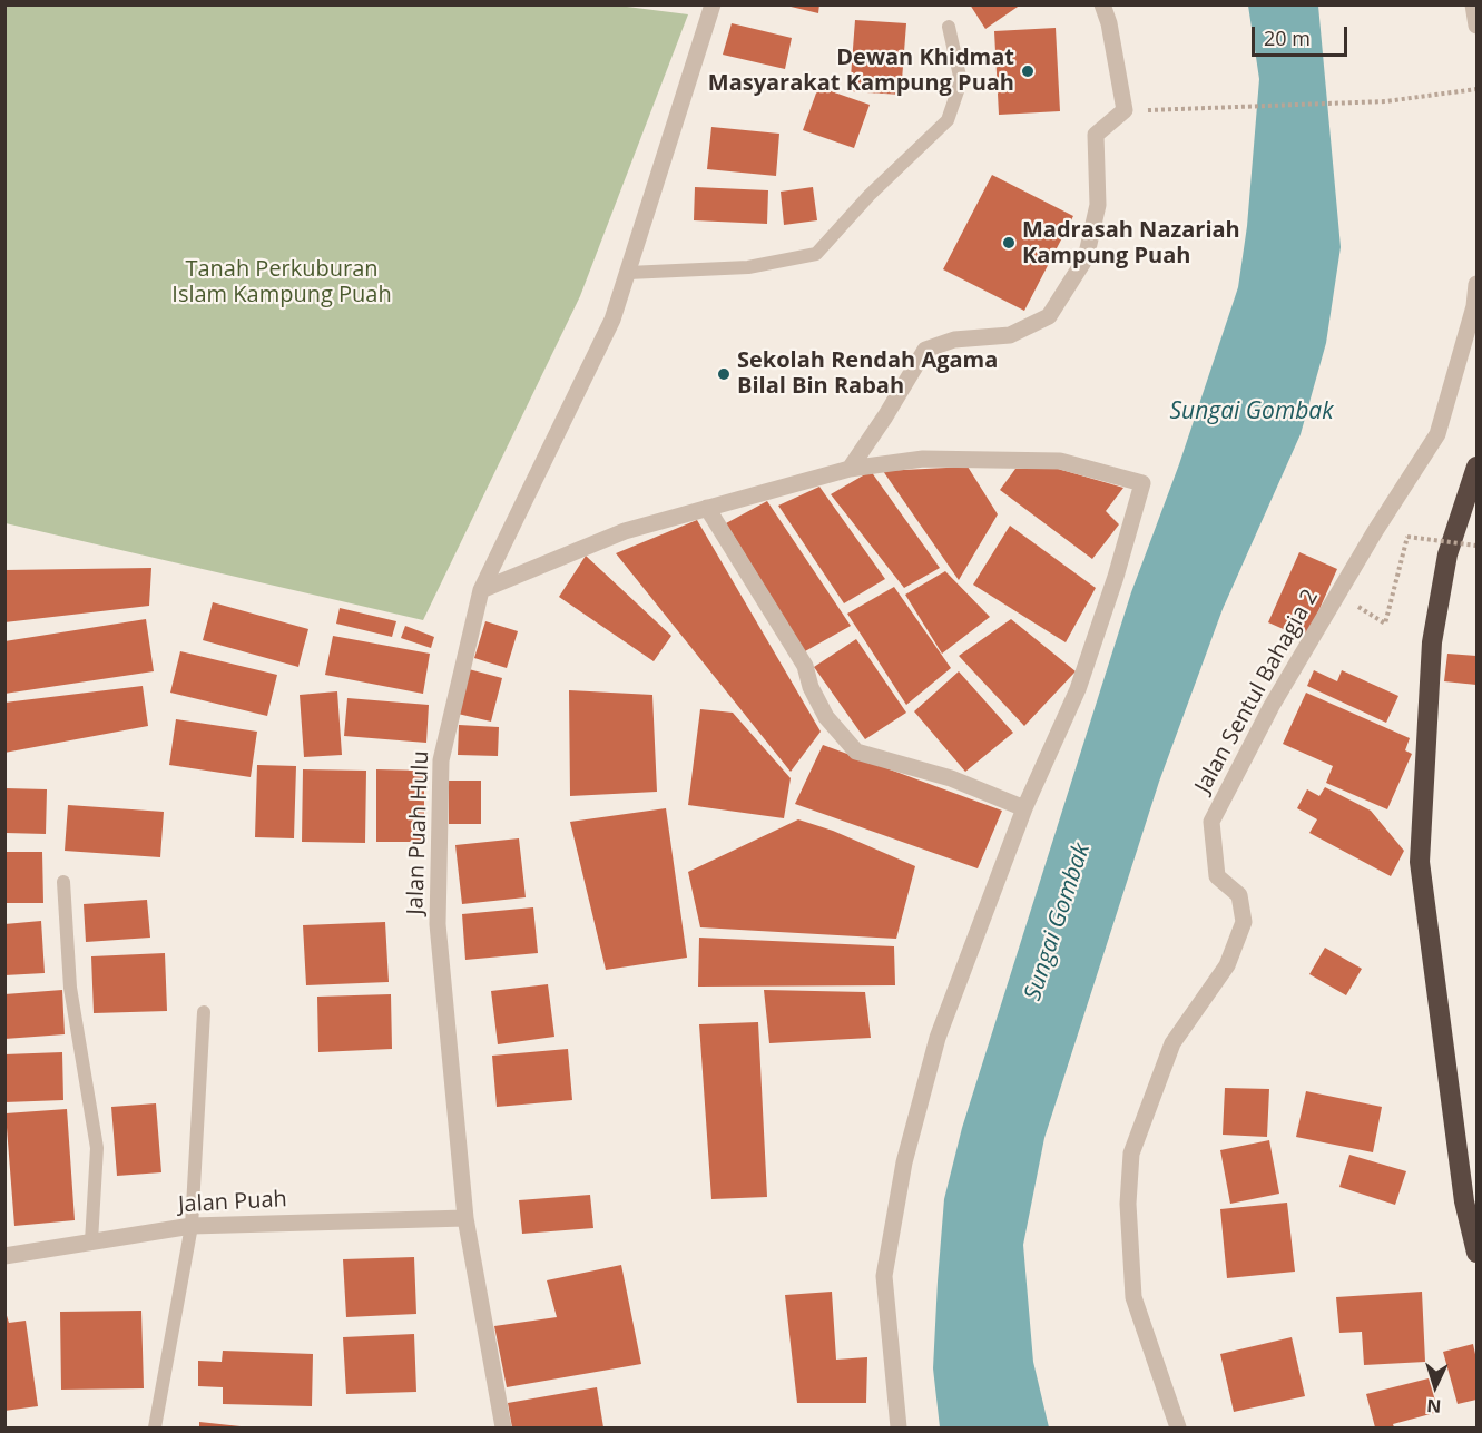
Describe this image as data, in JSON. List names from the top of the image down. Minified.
{"streets":{"street":["Jalan Sentul Bahagia 2","Jalan Puah Hulu","Jalan Puah"]},"crossings":[["Jalan Puah Hulu","Jalan Puah"]],"water":["Sungai Gombak"],"parks":["Tanah Perkuburan Islam Kampung Puah"],"places":["Dewan Khidmat Masyarakat Kampung Puah","Madrasah Nazariah Kampung Puah","Sekolah Rendah Agama Bilal Bin Rabah"],"scale_bar":"20 m","north":"bottom"}
